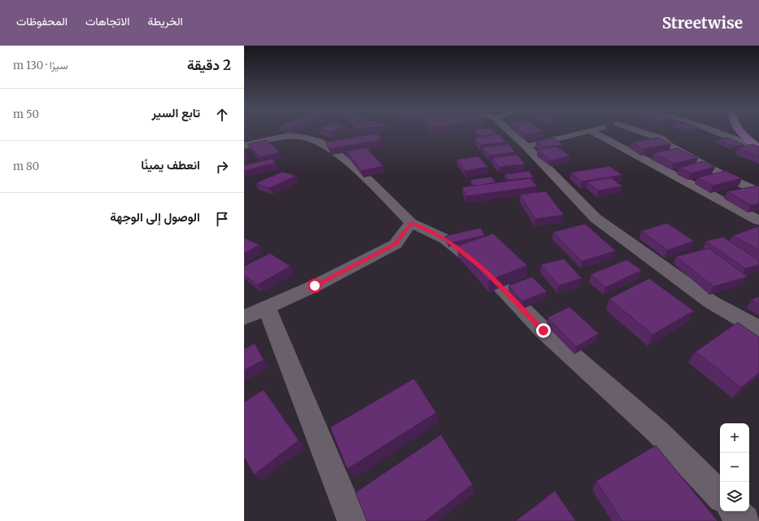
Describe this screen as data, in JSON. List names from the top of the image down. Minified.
{"page":{"header":"Streetwise","nav":["الخريطة","الاتجاهات","المحفوظات"],"heading":["2 دقيقة","سيرًا · 130 m"],"list":[["تابع السير","50 m"],["انعطف يمينًا","80 m"],"الوصول إلى الوجهة"],"map_buttons":["+","−"]}}
